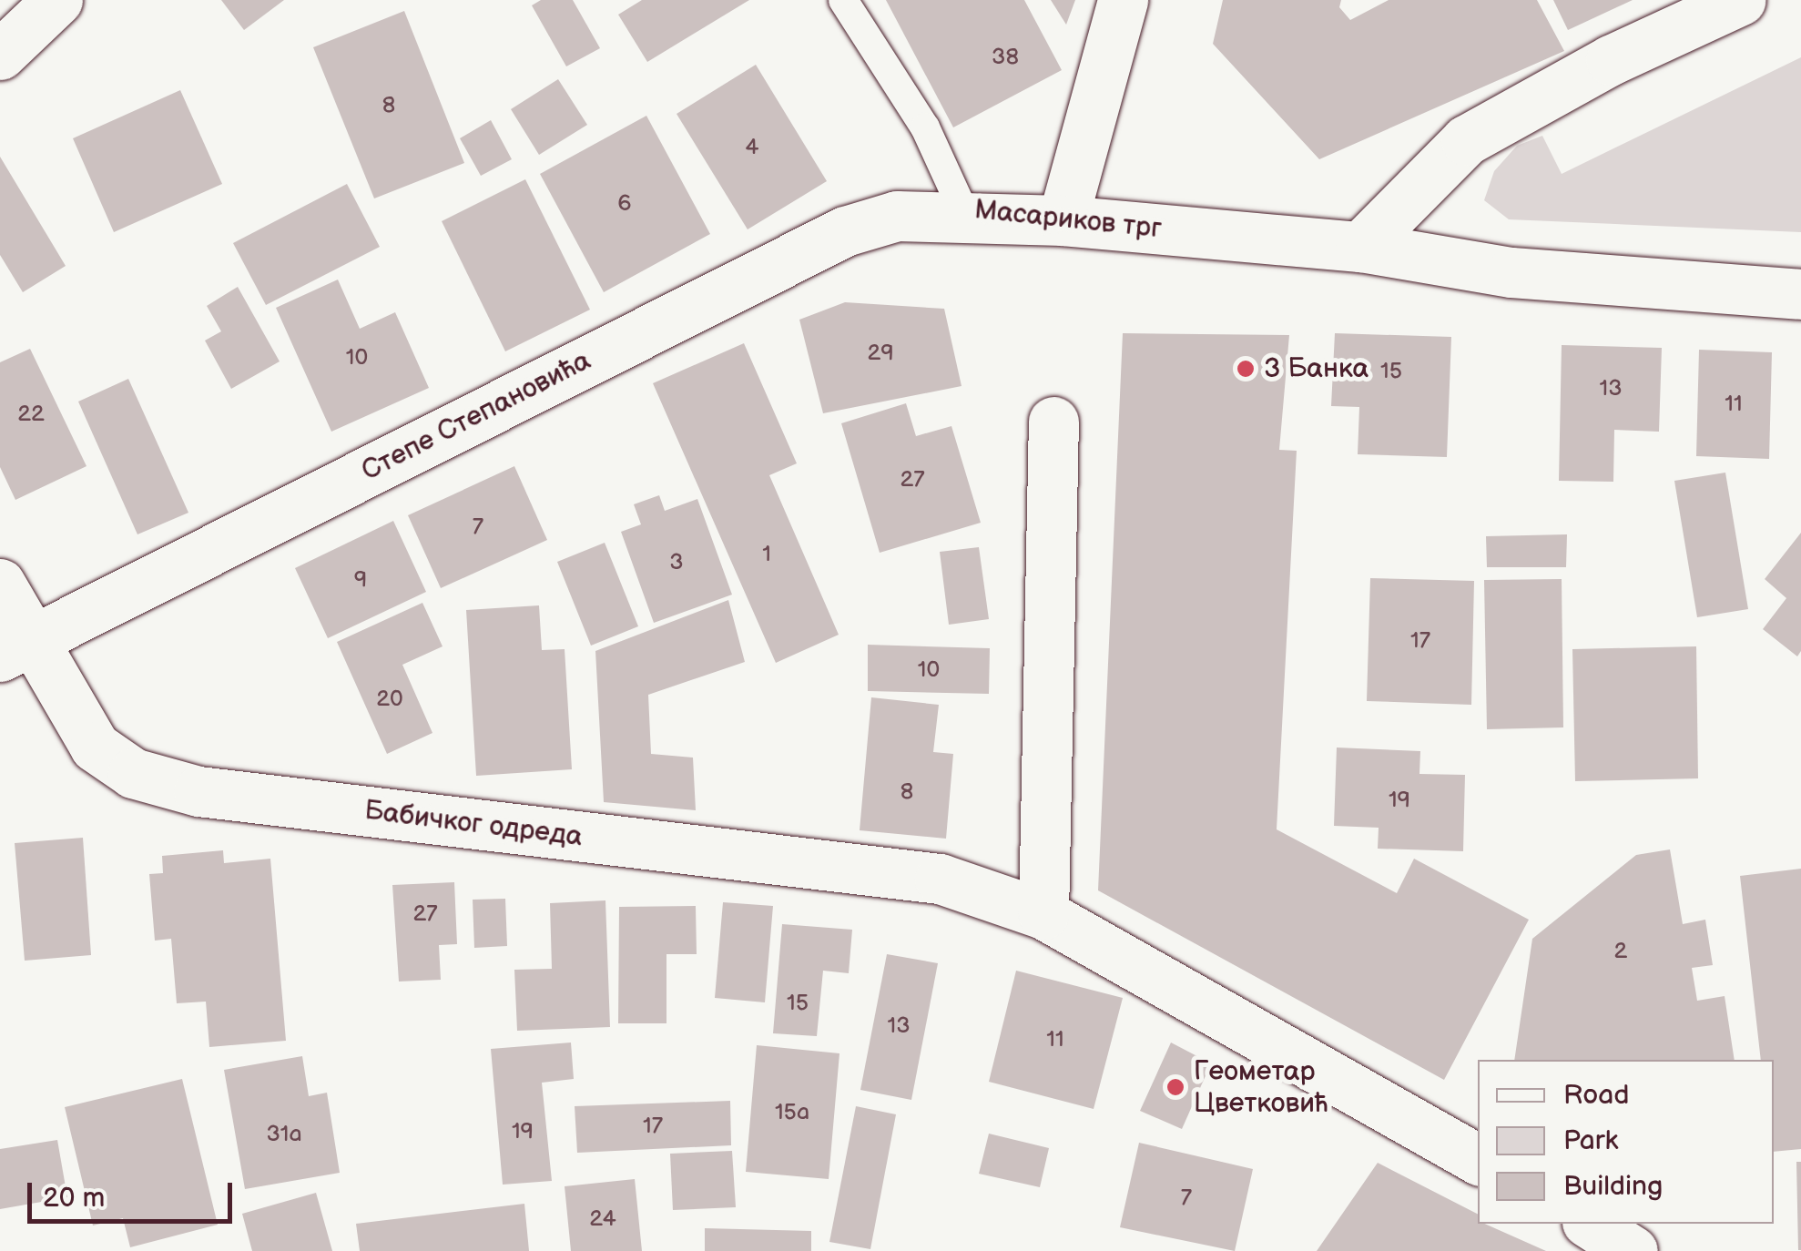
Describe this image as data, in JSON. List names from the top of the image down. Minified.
{"streets":{"street":["Масариков трг","Степе Степановића","Бабичког одреда"]},"crossings":[["Масариков трг","Степе Степановића"],["Степе Степановића","Бабичког одреда"]],"places":["3 Банка","Геометар Цветковић"],"house_numbers":["38","8","4","6","29","10","15","13","11","22","27","7","1","3","9","17","10","20","8","19","27","2","15","13","11","15a","17","19","31a","7","24"],"legend":["Road","Park","Building"],"scale_bar":"20 m"}
